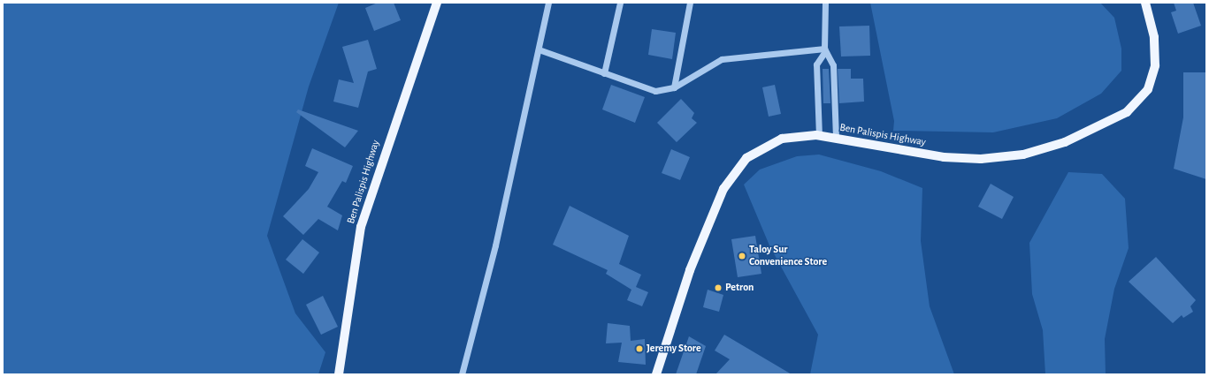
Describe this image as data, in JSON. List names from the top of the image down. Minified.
{"streets":{"main road":["Ben Palispis Highway"]},"places":["Taloy Sur Convenience Store","Petron","Jeremy Store"]}
